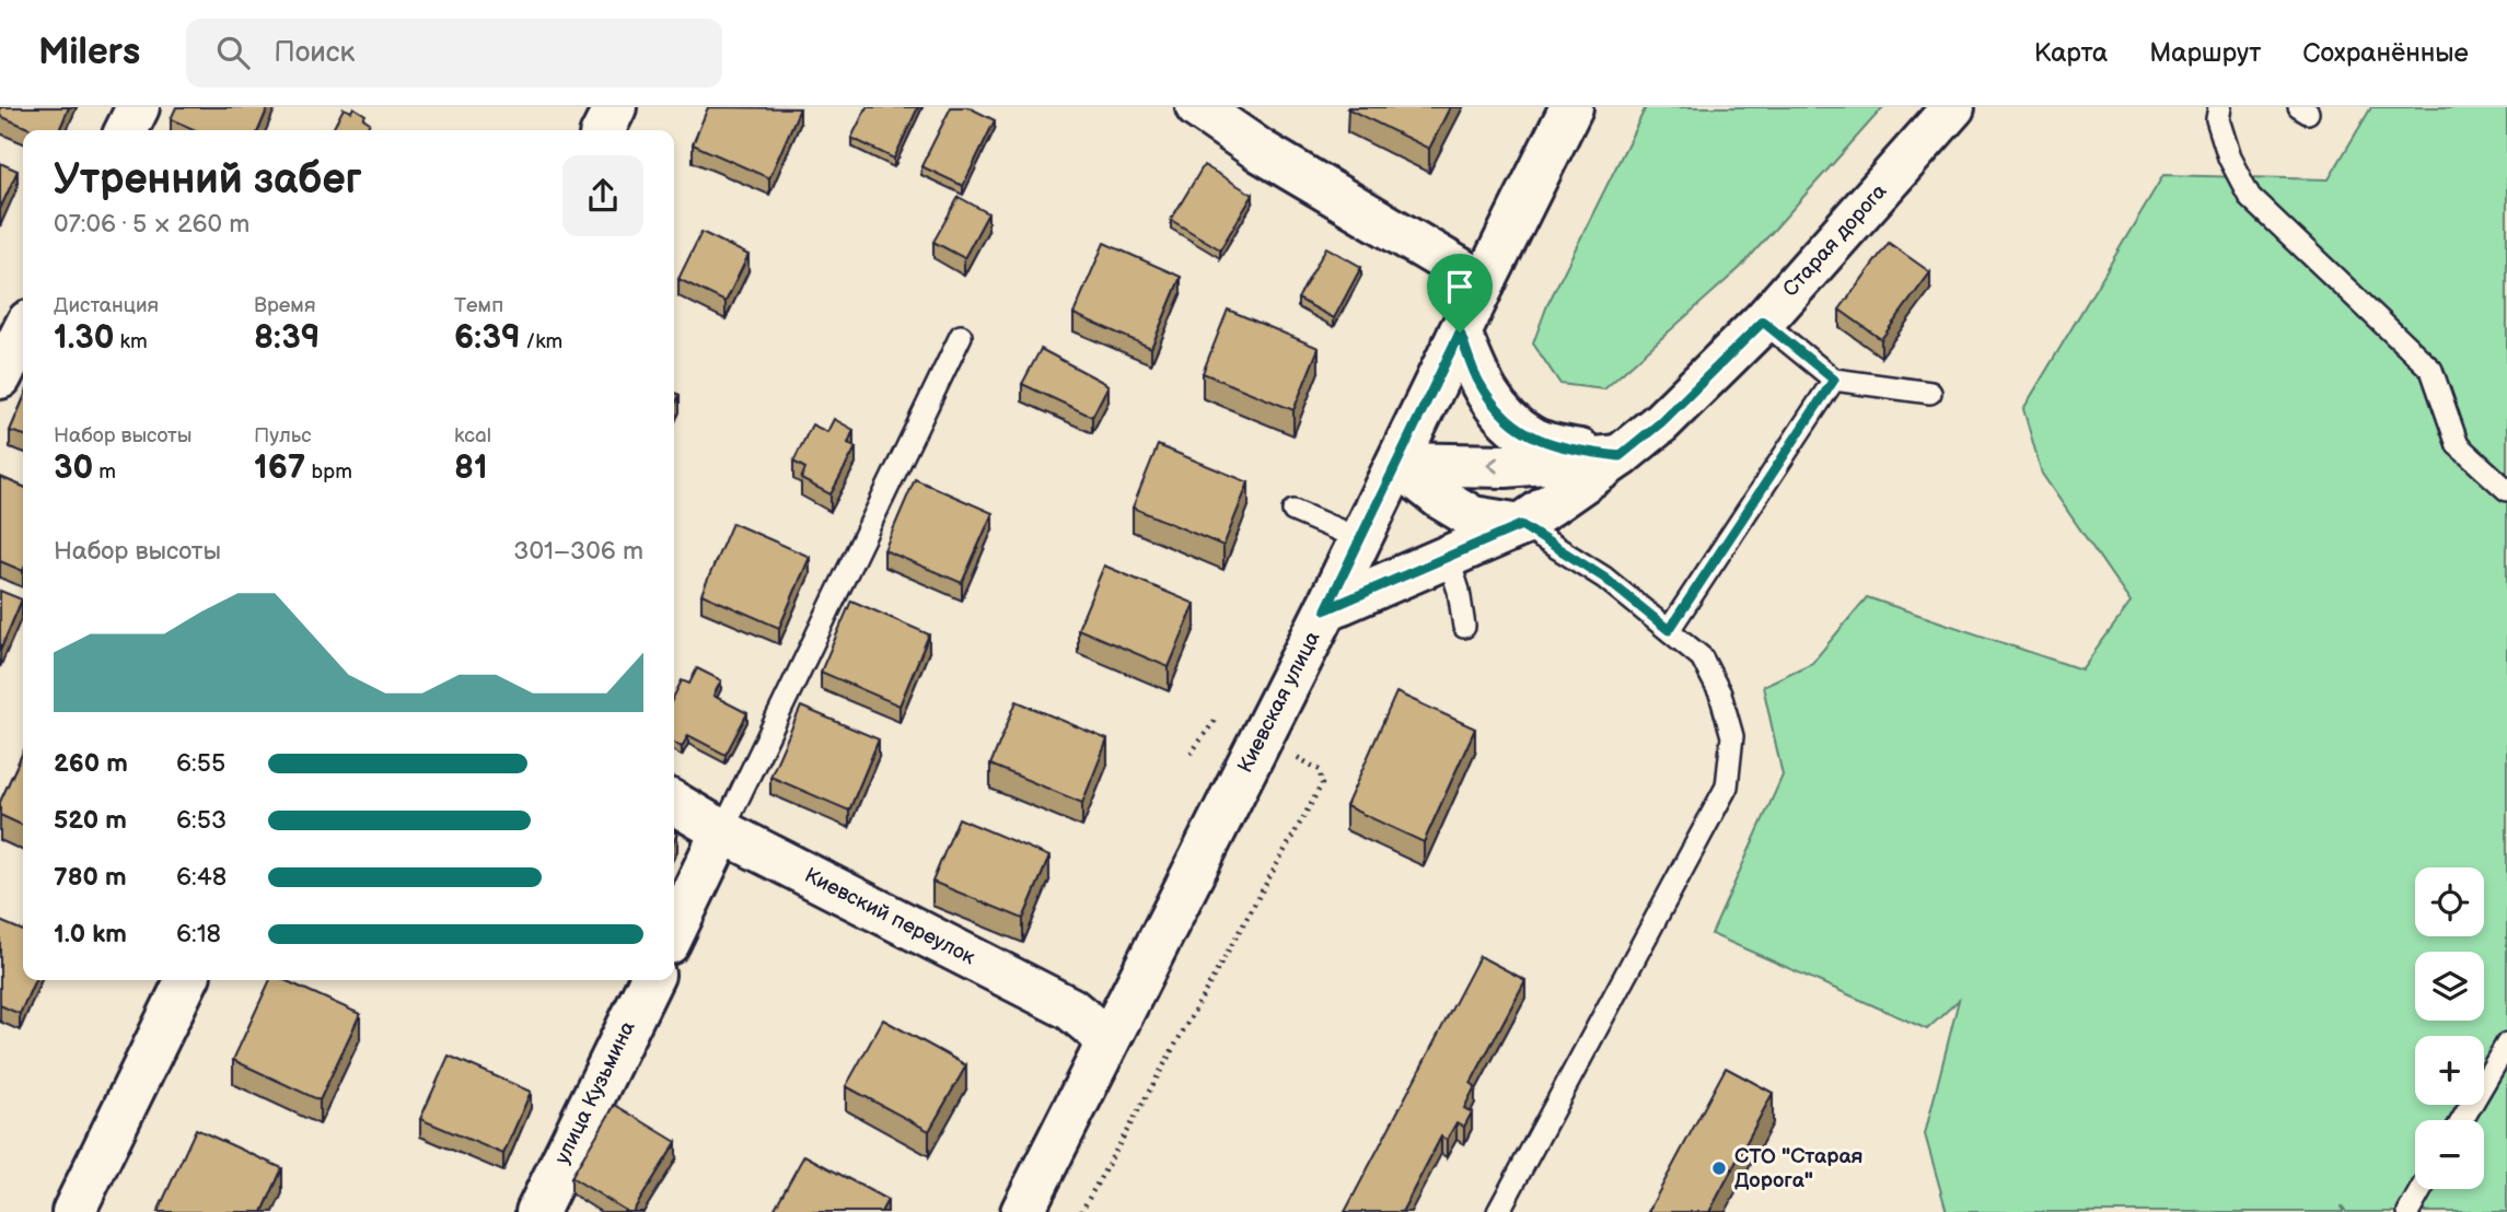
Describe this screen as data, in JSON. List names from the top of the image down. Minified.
{"streets":{"street":["Старая дорога","Киевская улица","Киевский переулок","улица Кузьмина"]},"crossings":[["Старая дорога","Киевская улица"],["Киевская улица","Киевский переулок"]],"places":["СТО \"Старая Дорога\""],"page":{"header":"Milers","search":"Поиск","nav":["Карта","Маршрут","Сохранённые"],"heading":["Утренний забег","07:06 · 5 × 260 m"],"stats":[["Дистанция","1.30 km"],["Время","8:39"],["Темп","6:39 /km"],["Набор высоты","30 m"],["Пульс","167 bpm"],["kcal","81"]],"chart":["Набор высоты","301–306 m"],"list":[{"name":"260 m","note":"6:55"},{"name":"520 m","note":"6:53"},{"name":"780 m","note":"6:48"},{"name":"1.0 km","note":"6:18"}],"map_buttons":["+","−"]}}
